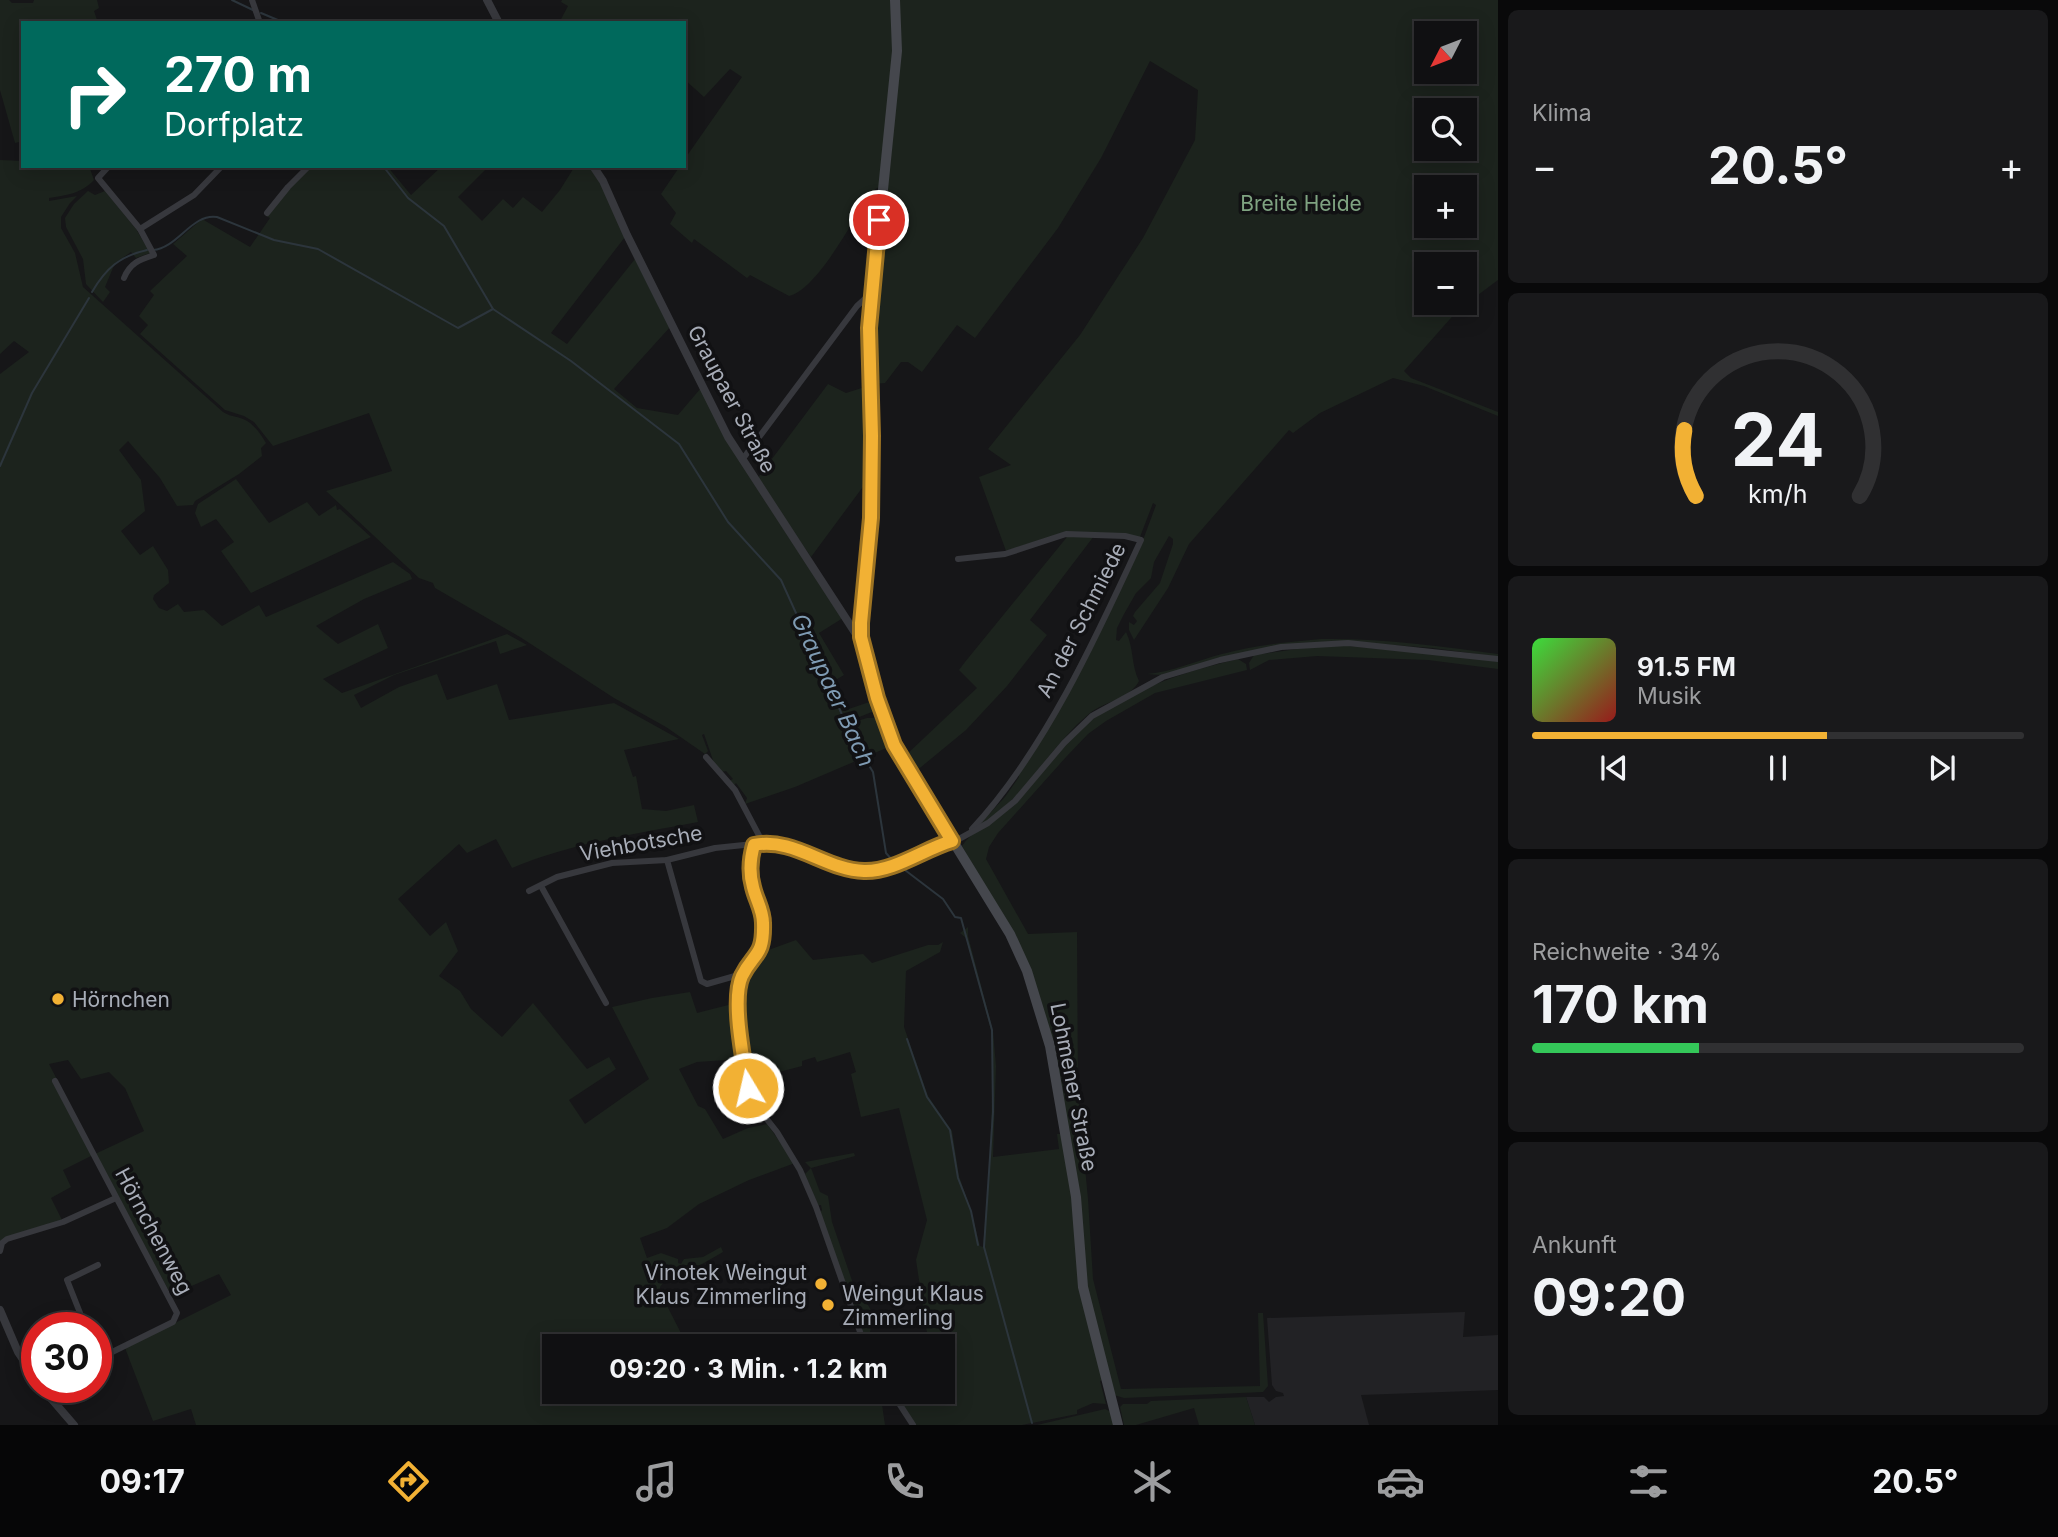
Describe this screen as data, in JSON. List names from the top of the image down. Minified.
{"streets":{"main road":["Lohmener Straße"],"street":["Graupaer Straße","An der Schmiede","Viehbotsche","Hörnchenweg"]},"crossings":[["Graupaer Straße","Lohmener Straße"]],"water":["Graupaer Bach"],"parks":["Breite Heide"],"places":["Hörnchen","Vinotek Weingut Klaus Zimmerling","Weingut Klaus Zimmerling"],"north":"bottom left","page":{"tile":["Klima",["Reichweite · 34%","170 km"],["Ankunft","09:20"]],"map_buttons":["+","−"],"turn":["270 m","Dorfplatz"],"heat":["−","20.5°","+"],"song":["91.5 FM","Musik"],"limit":"30","trip":"09:20 · 3 Min. · 1.2 km","tabs":["09:17","20.5°"],"gauge":["24","km/h"]}}
